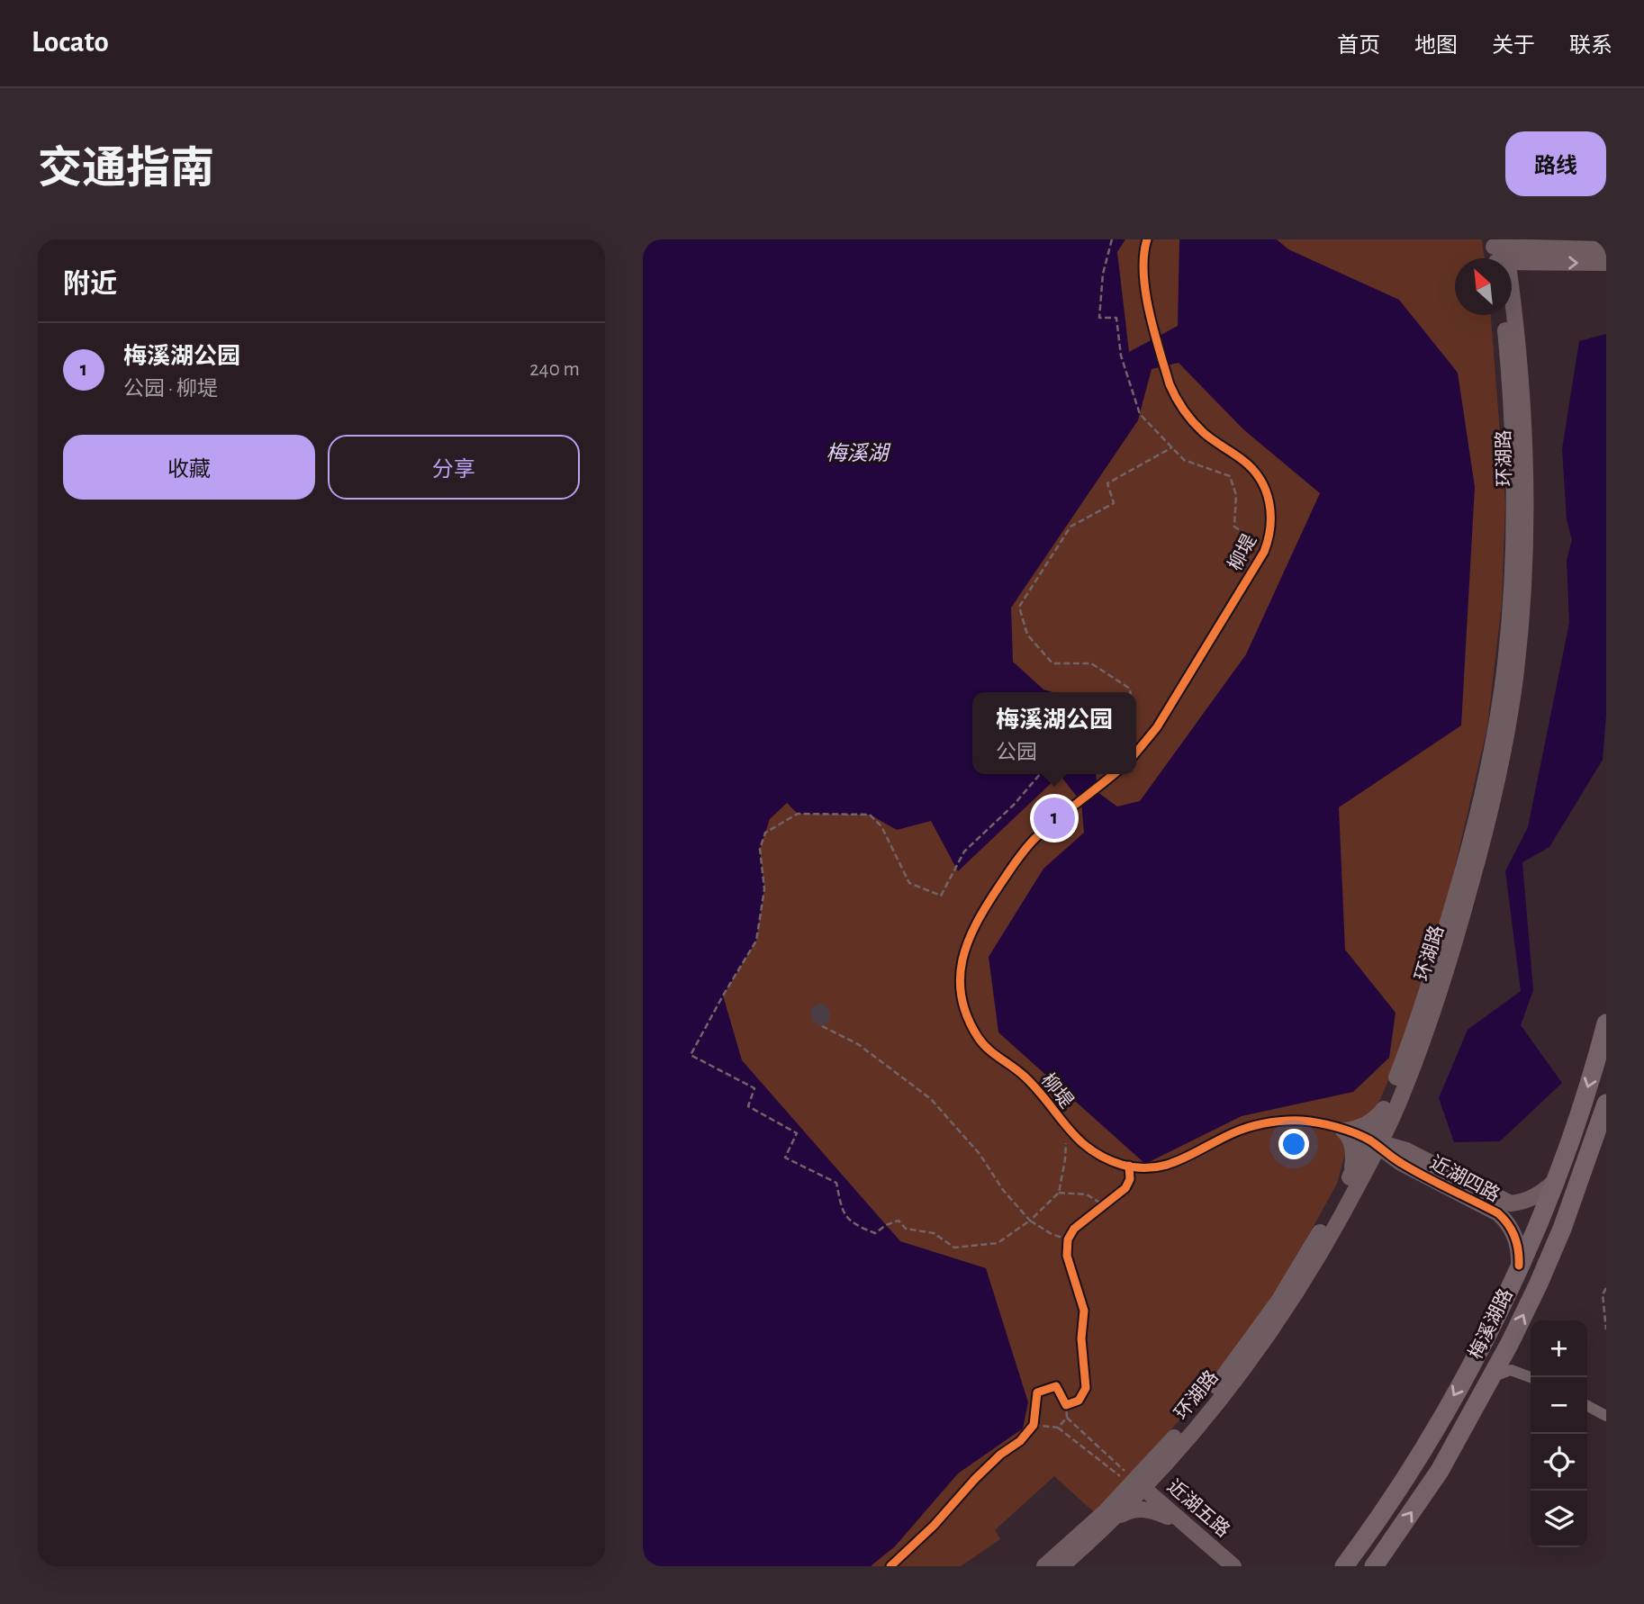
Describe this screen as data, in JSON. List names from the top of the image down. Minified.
{"streets":{"main road":["环湖路","近湖四路","梅溪湖路","近湖五路"],"street":["柳堤"]},"crossings":[["环湖路","柳堤"],["环湖路","近湖四路"],["环湖路","近湖五路"],["柳堤","近湖四路"],["近湖四路","梅溪湖路"]],"water":["梅溪湖"],"north":"top left","page":{"header":"Locato","nav":["首页","地图","关于","联系"],"title":"交通指南","buttons":["路线",["收藏","分享"]],"heading":"附近","list":[{"mark":"1","name":"梅溪湖公园","note":"公园 · 柳堤","value":"240 m"}],"popup":["梅溪湖公园","公园"],"pins":"1","map_buttons":["+","−"]}}
